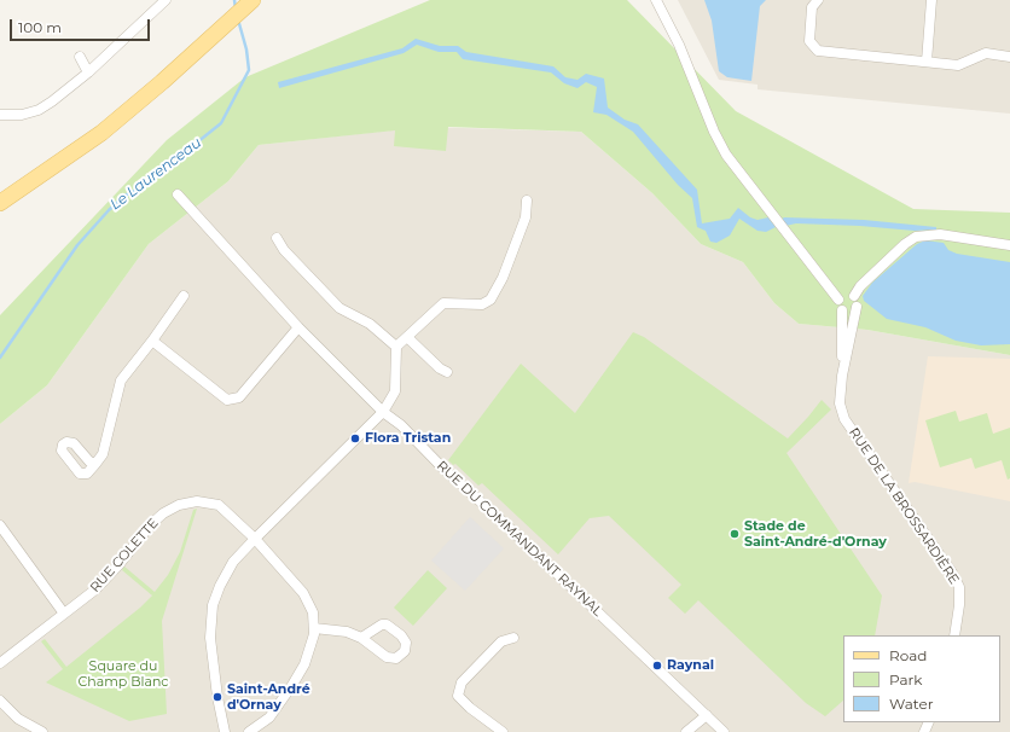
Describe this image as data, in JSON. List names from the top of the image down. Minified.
{"streets":{"street":["RUE DE LA BROSSARDIÈRE","RUE DU COMMANDANT RAYNAL","RUE COLETTE"]},"water":["Le Laurenceau"],"parks":["Square du Champ Blanc"],"places":["Flora Tristan","Stade de Saint-André-d'Ornay","Raynal","Saint-André d'Ornay"],"legend":["Road","Park","Water"],"scale_bar":"100 m"}
